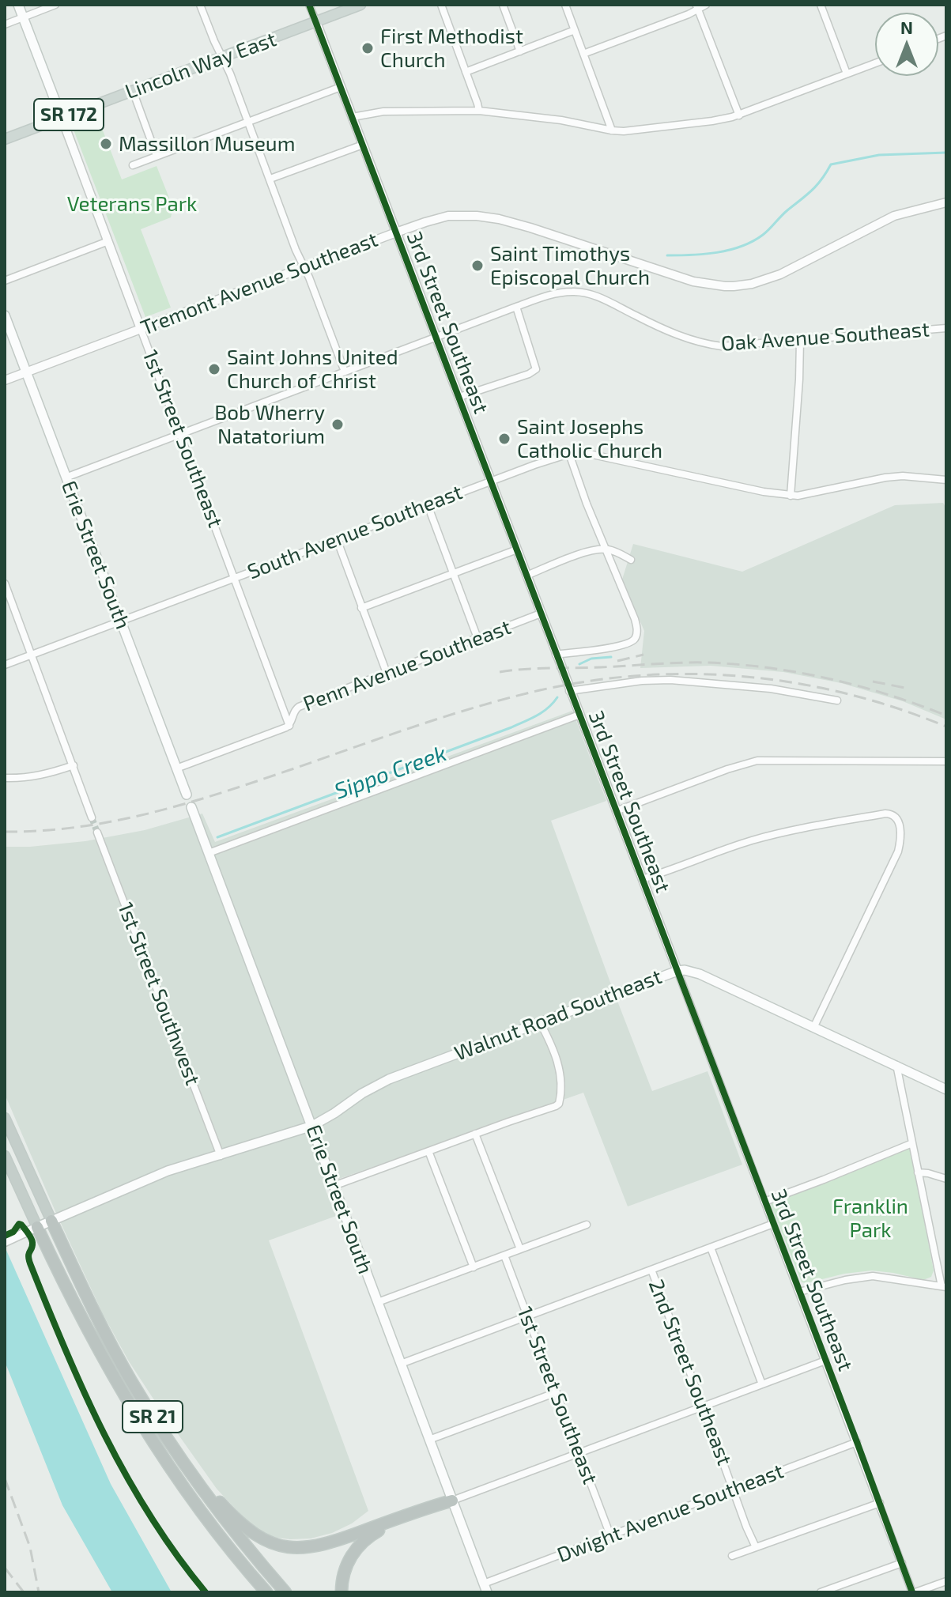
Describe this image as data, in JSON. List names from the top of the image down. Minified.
{"streets":{"highway":["SR 21"],"main road":["Lincoln Way East","SR 172","Erie Street South","Walnut Road Southeast"],"street":["Tremont Avenue Southeast","3rd Street Southeast","Oak Avenue Southeast","1st Street Southeast","South Avenue Southeast","Penn Avenue Southeast","1st Street Southwest","2nd Street Southeast","Dwight Avenue Southeast"]},"crossings":[["Lincoln Way East","3rd Street Southeast"],["Lincoln Way East","1st Street Southeast"],["Tremont Avenue Southeast","3rd Street Southeast"],["Tremont Avenue Southeast","1st Street Southeast"],["Tremont Avenue Southeast","Erie Street South"],["3rd Street Southeast","Oak Avenue Southeast"],["3rd Street Southeast","South Avenue Southeast"],["3rd Street Southeast","Penn Avenue Southeast"],["3rd Street Southeast","Walnut Road Southeast"],["3rd Street Southeast","Dwight Avenue Southeast"],["Oak Avenue Southeast","1st Street Southeast"],["Oak Avenue Southeast","Erie Street South"],["1st Street Southeast","South Avenue Southeast"],["1st Street Southeast","Penn Avenue Southeast"],["1st Street Southeast","Dwight Avenue Southeast"],["South Avenue Southeast","Erie Street South"],["Erie Street South","Penn Avenue Southeast"],["Erie Street South","Walnut Road Southeast"],["Erie Street South","Dwight Avenue Southeast"],["1st Street Southwest","Walnut Road Southeast"],["Walnut Road Southeast","SR 21"],["2nd Street Southeast","Dwight Avenue Southeast"]],"water":["Sippo Creek"],"parks":["Veterans Park","Franklin Park"],"places":["First Methodist Church","Massillon Museum","Saint Timothys Episcopal Church","Saint Johns United Church of Christ","Bob Wherry Natatorium","Saint Josephs Catholic Church"],"north":"top"}
